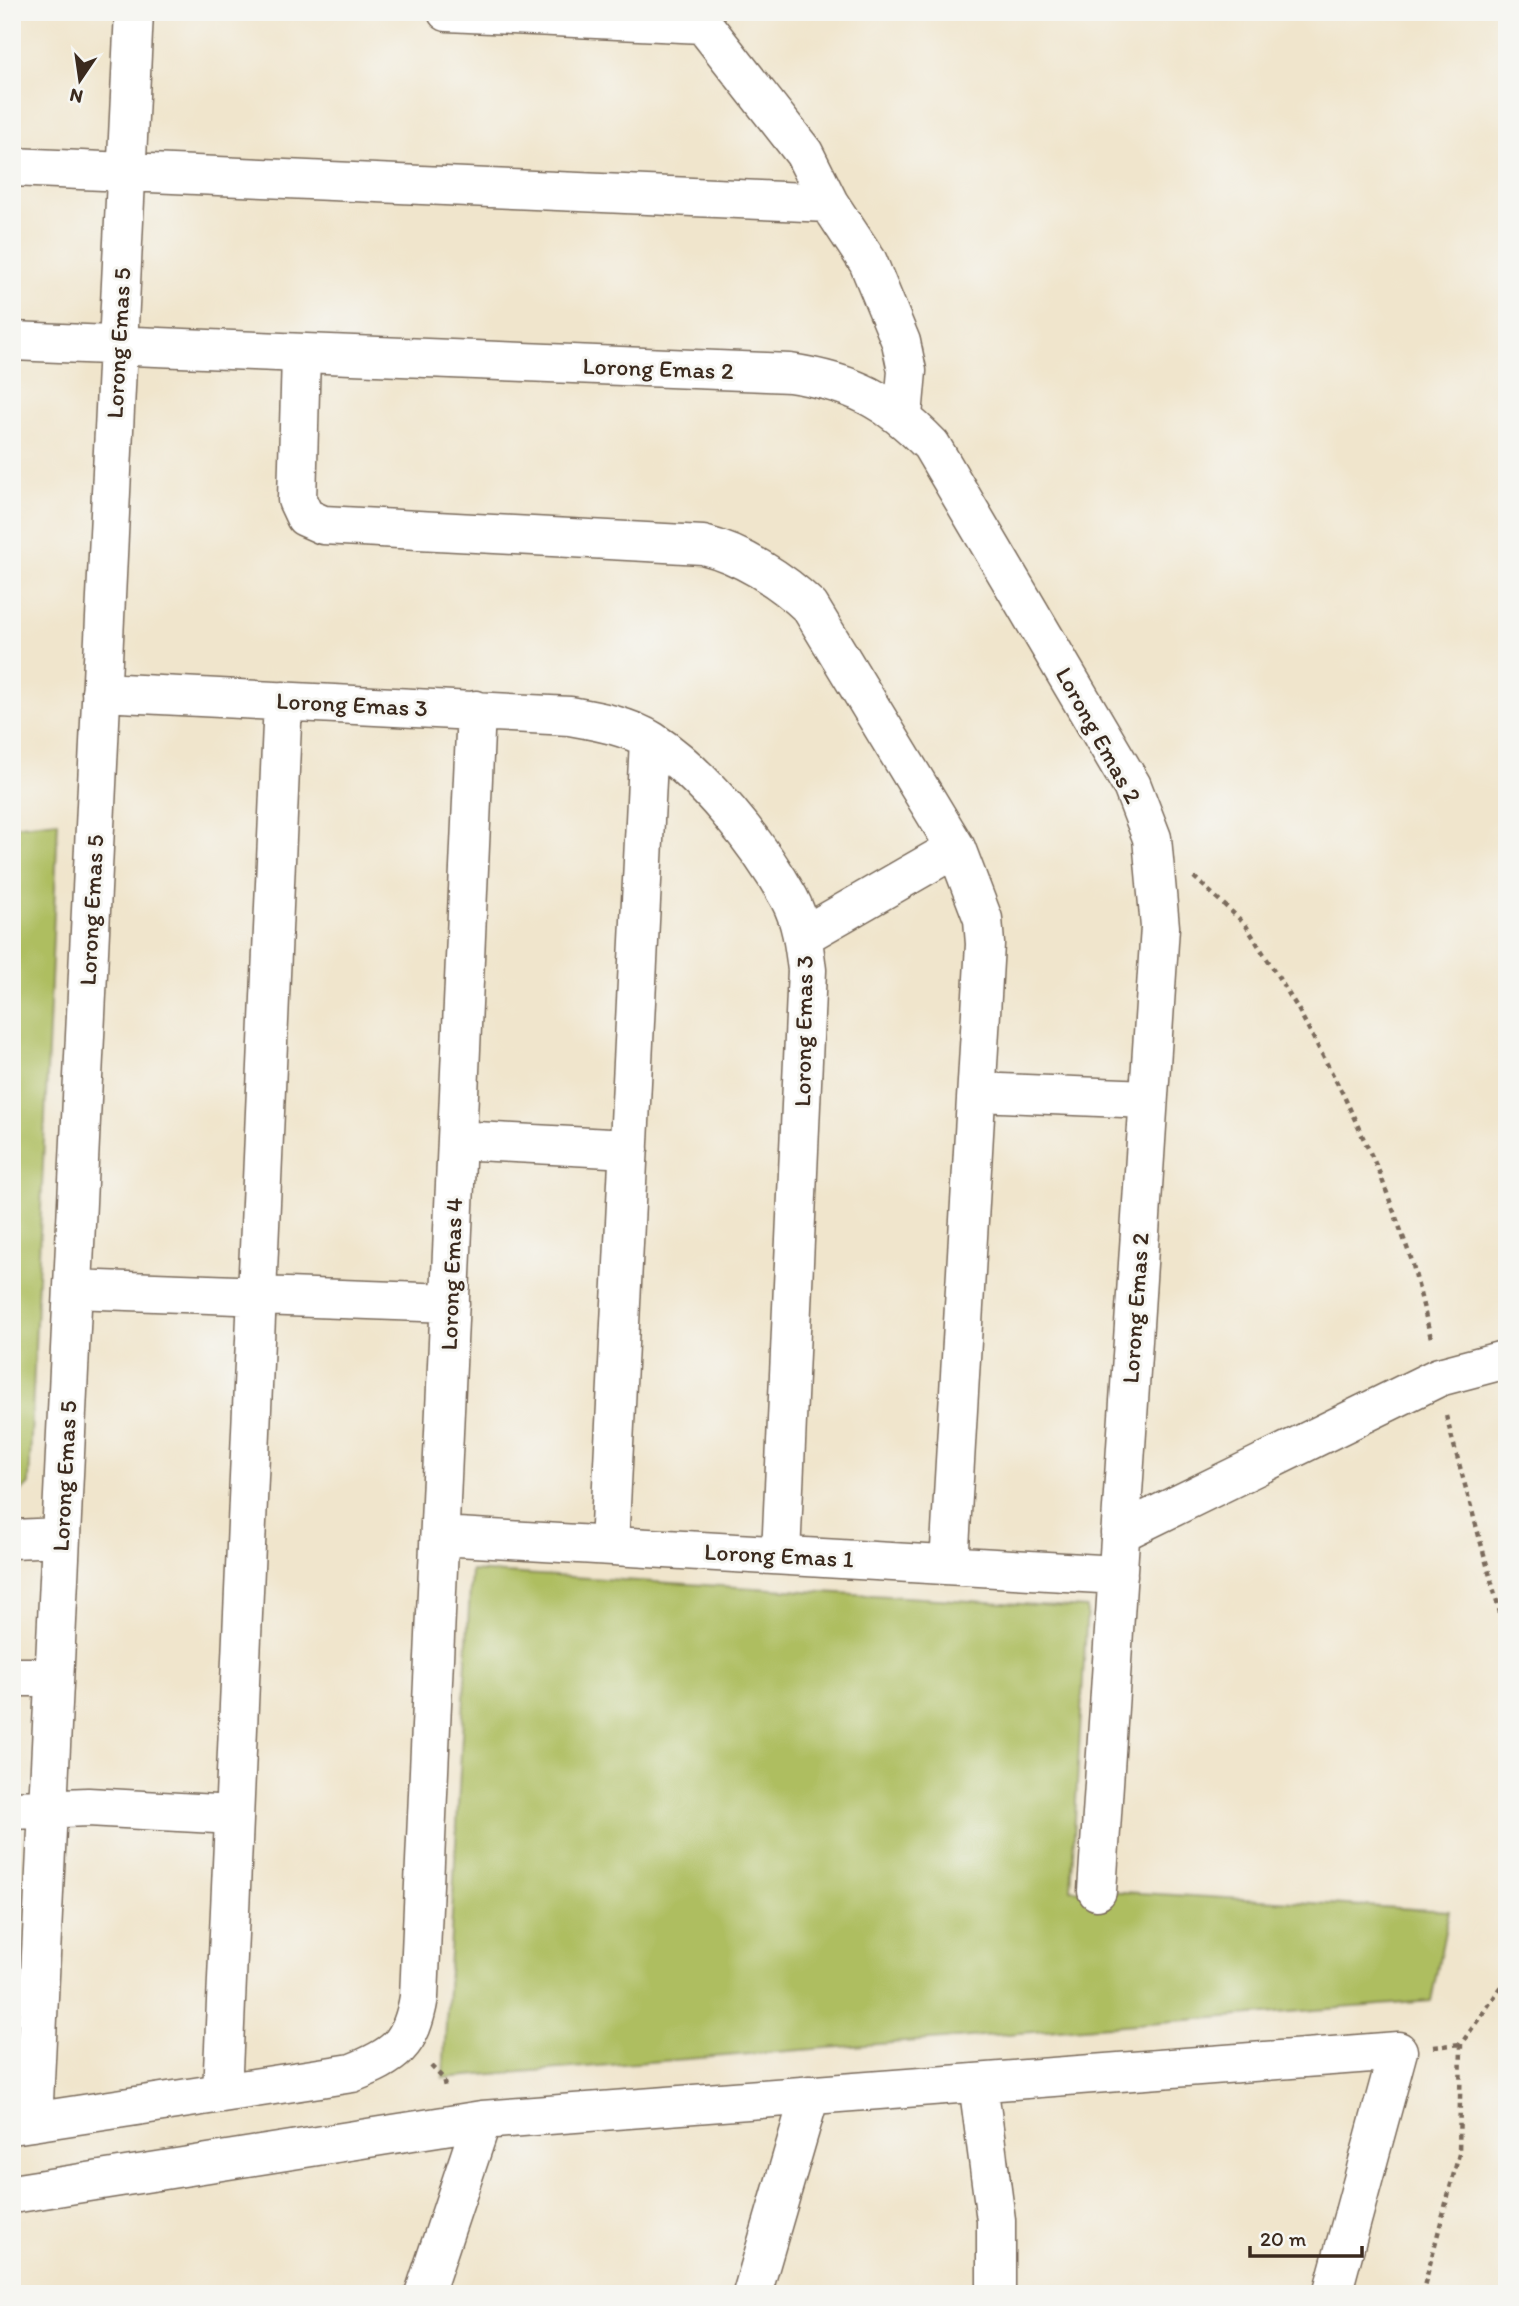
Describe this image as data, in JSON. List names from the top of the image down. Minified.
{"streets":{"street":["Lorong Emas 5","Lorong Emas 2","Lorong Emas 3","Lorong Emas 4","Lorong Emas 1"]},"crossings":[["Lorong Emas 5","Lorong Emas 2"],["Lorong Emas 5","Lorong Emas 3"],["Lorong Emas 2","Lorong Emas 1"],["Lorong Emas 3","Lorong Emas 4"],["Lorong Emas 3","Lorong Emas 1"],["Lorong Emas 4","Lorong Emas 1"]],"scale_bar":"20 m","north":"bottom"}
